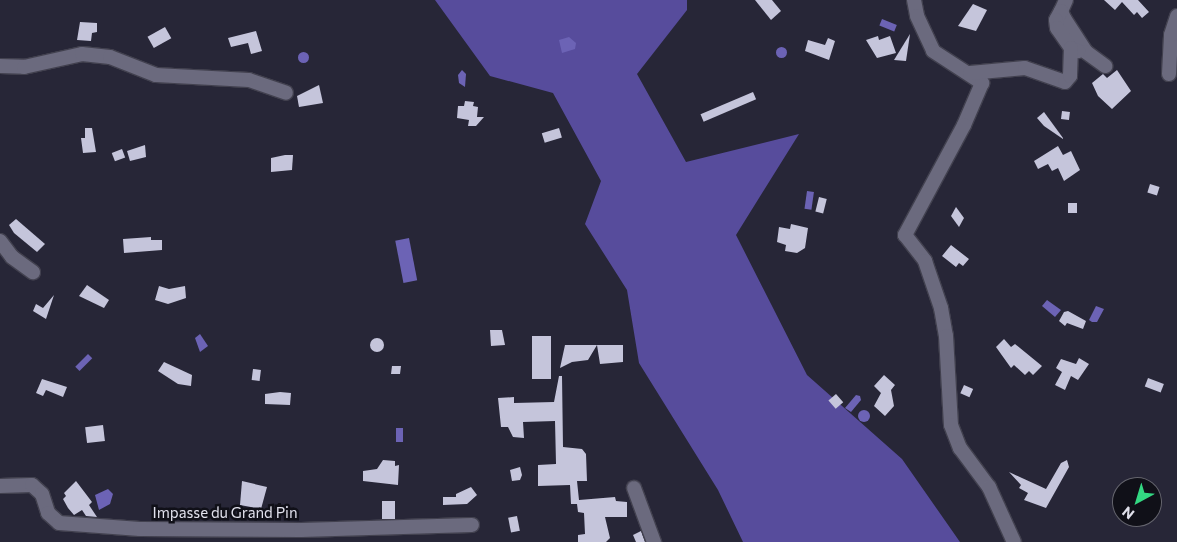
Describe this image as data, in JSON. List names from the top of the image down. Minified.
{"streets":{"street":["Impasse du Grand Pin"]},"north":"bottom left"}
